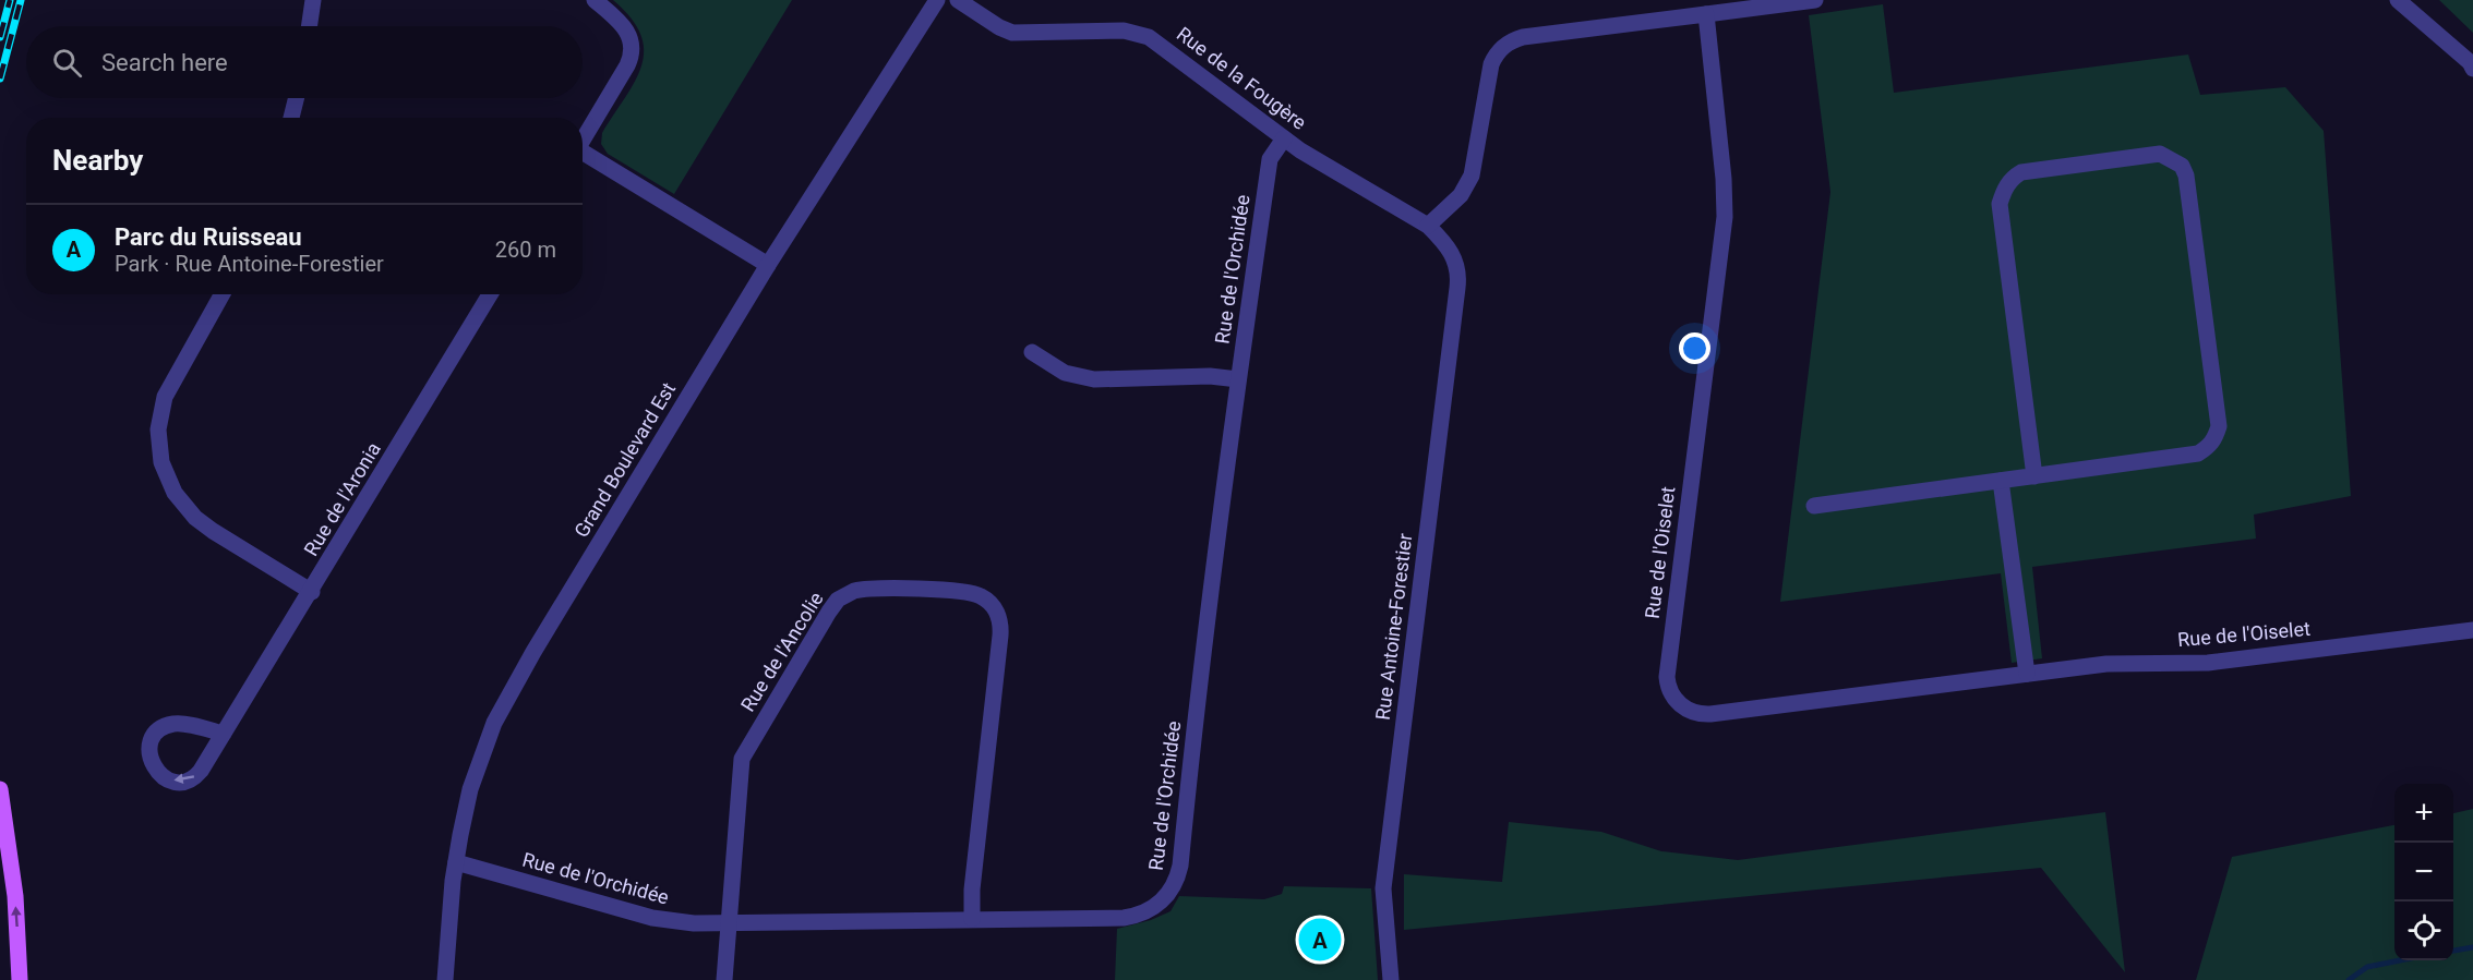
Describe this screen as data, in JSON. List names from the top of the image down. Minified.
{"streets":{"street":["Rue de la Fougère","Rue de l'Orchidée","Grand Boulevard Est","Rue de l'Aronia","Rue de l'Oiselet","Rue Antoine-Forestier","Rue de l'Ancolie"]},"crossings":[["Rue de la Fougère","Rue de l'Orchidée"],["Rue de la Fougère","Rue Antoine-Forestier"],["Rue de l'Orchidée","Grand Boulevard Est"],["Rue de l'Orchidée","Rue de l'Ancolie"]],"page":{"search":"Search here","heading":"Nearby","list":[{"mark":"A","name":"Parc du Ruisseau","note":"Park · Rue Antoine-Forestier","value":"260 m"}],"map_buttons":["+","−"],"pins":"A"}}
